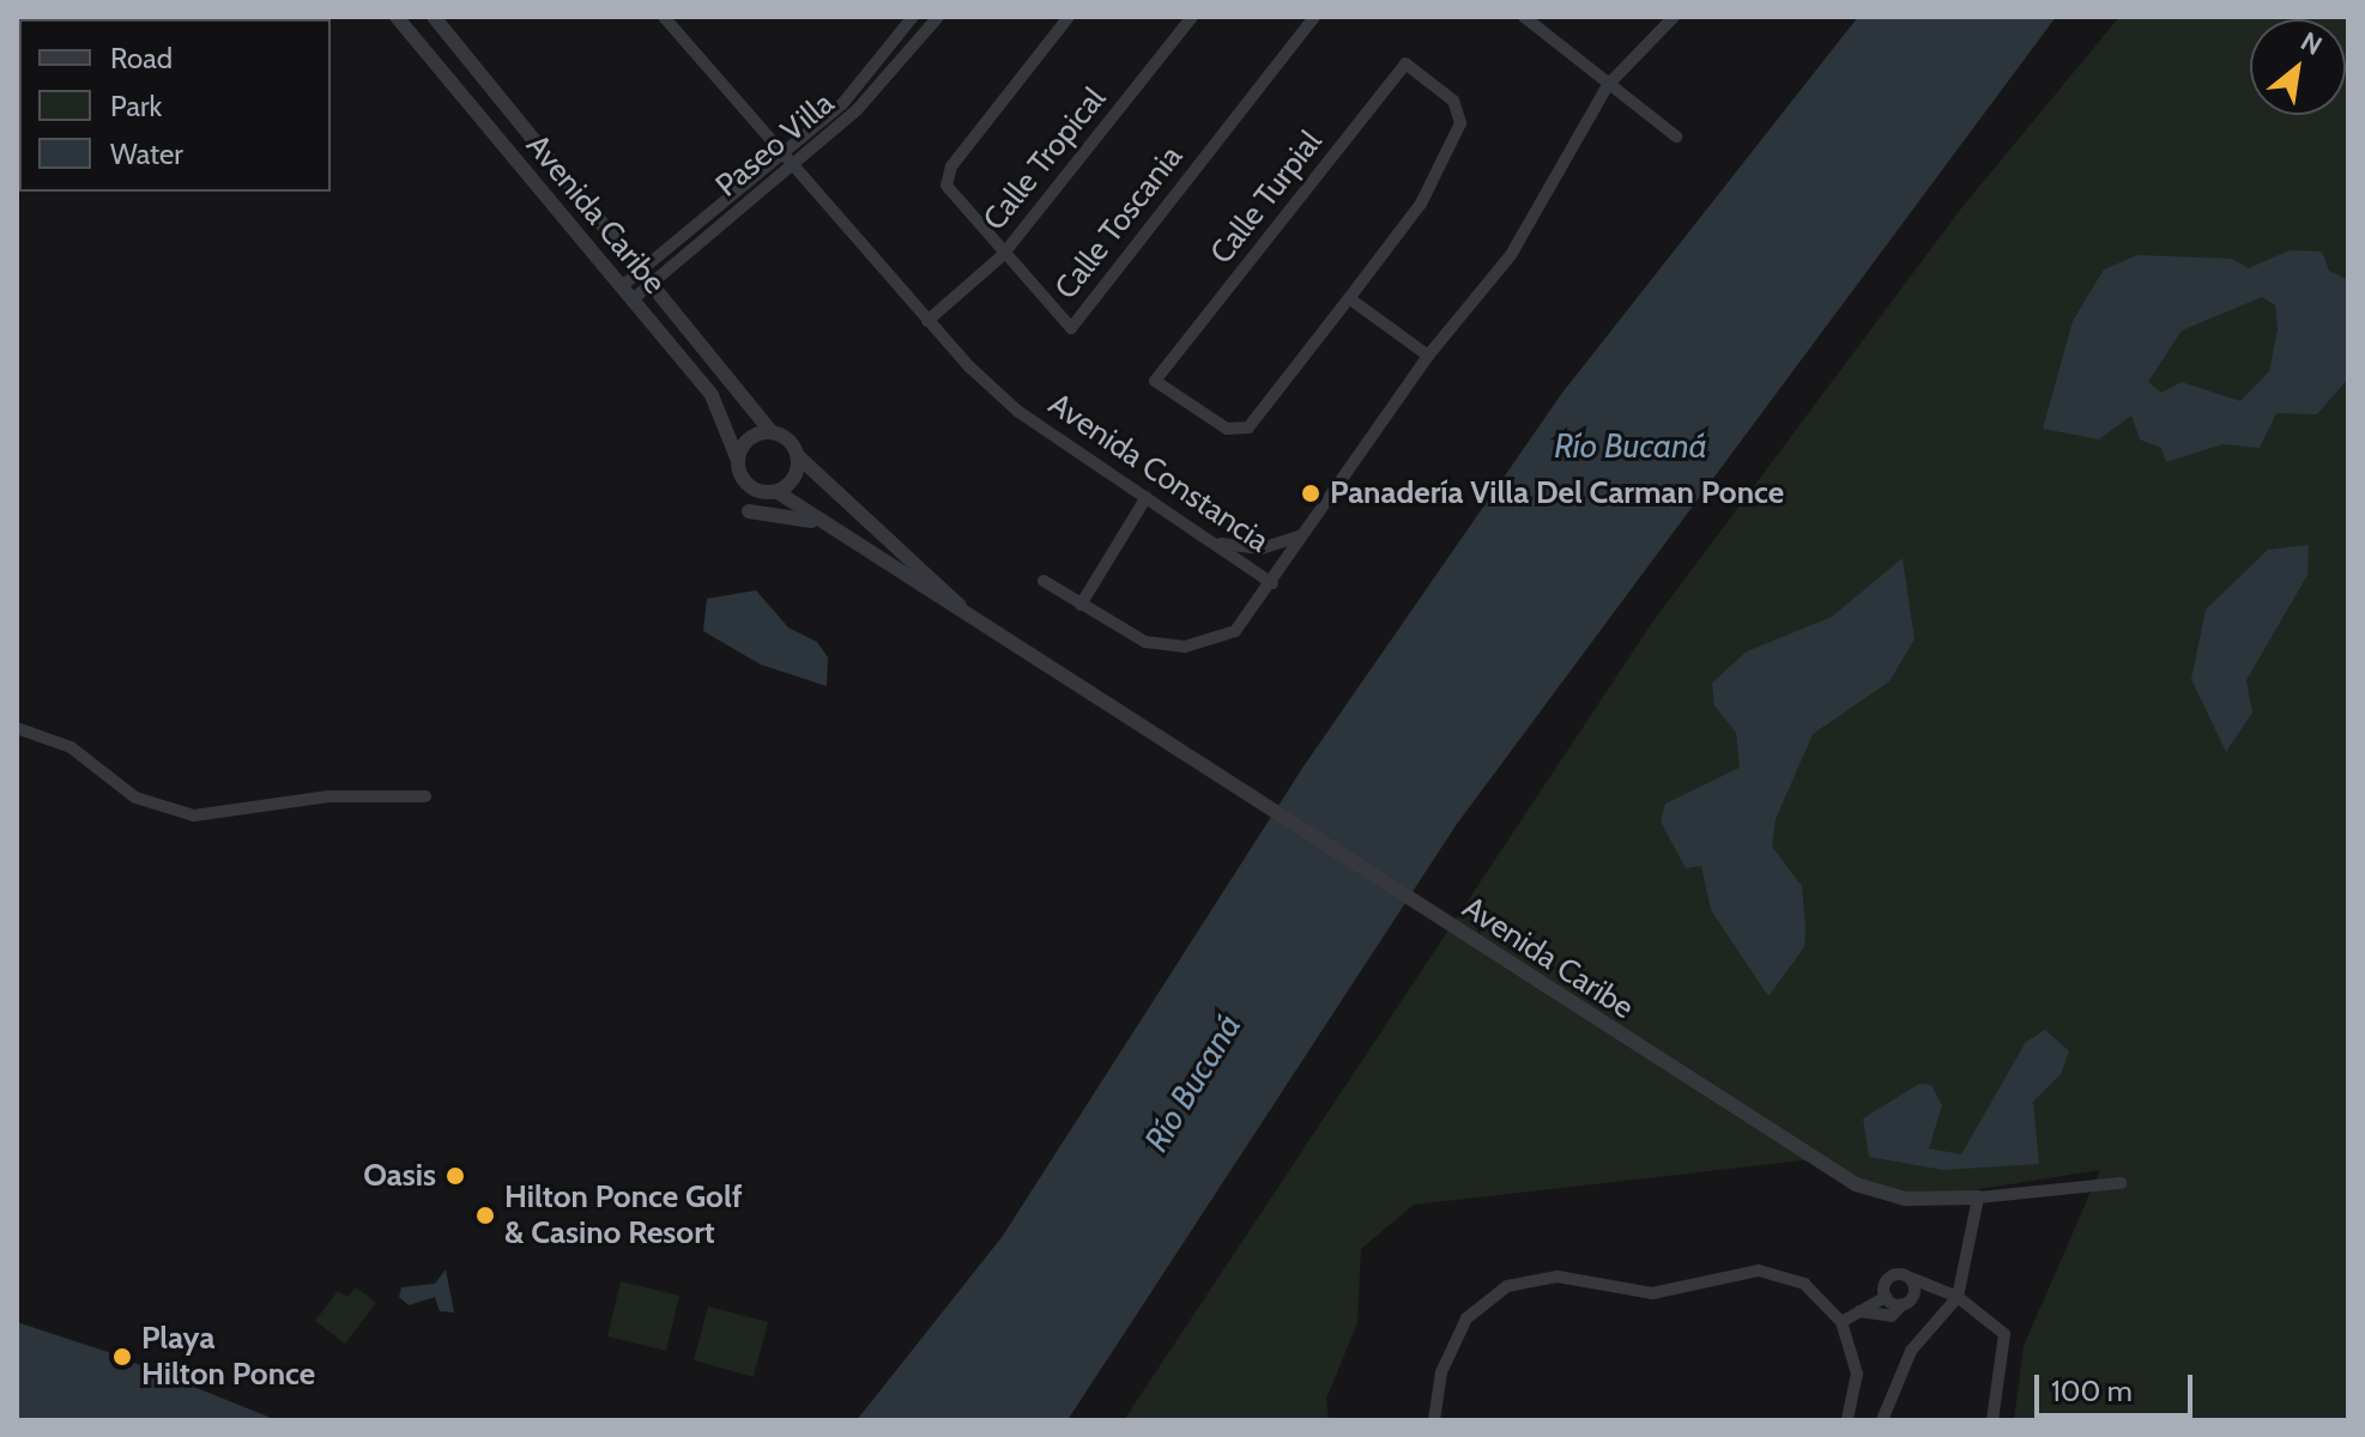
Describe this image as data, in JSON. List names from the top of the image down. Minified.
{"streets":{"street":["Paseo Villa","Calle Tropical","Calle Turpial","Avenida Caribe","Calle Toscania","Avenida Constancia"]},"crossings":[["Paseo Villa","Avenida Caribe"],["Paseo Villa","Avenida Constancia"],["Calle Tropical","Calle Toscania"],["Calle Tropical","Avenida Constancia"]],"water":["Río Bucaná"],"places":["Panadería Villa Del Carman Ponce","Oasis","Hilton Ponce Golf & Casino Resort","Playa Hilton Ponce"],"legend":["Road","Park","Water"],"scale_bar":"100 m","north":"top right"}
